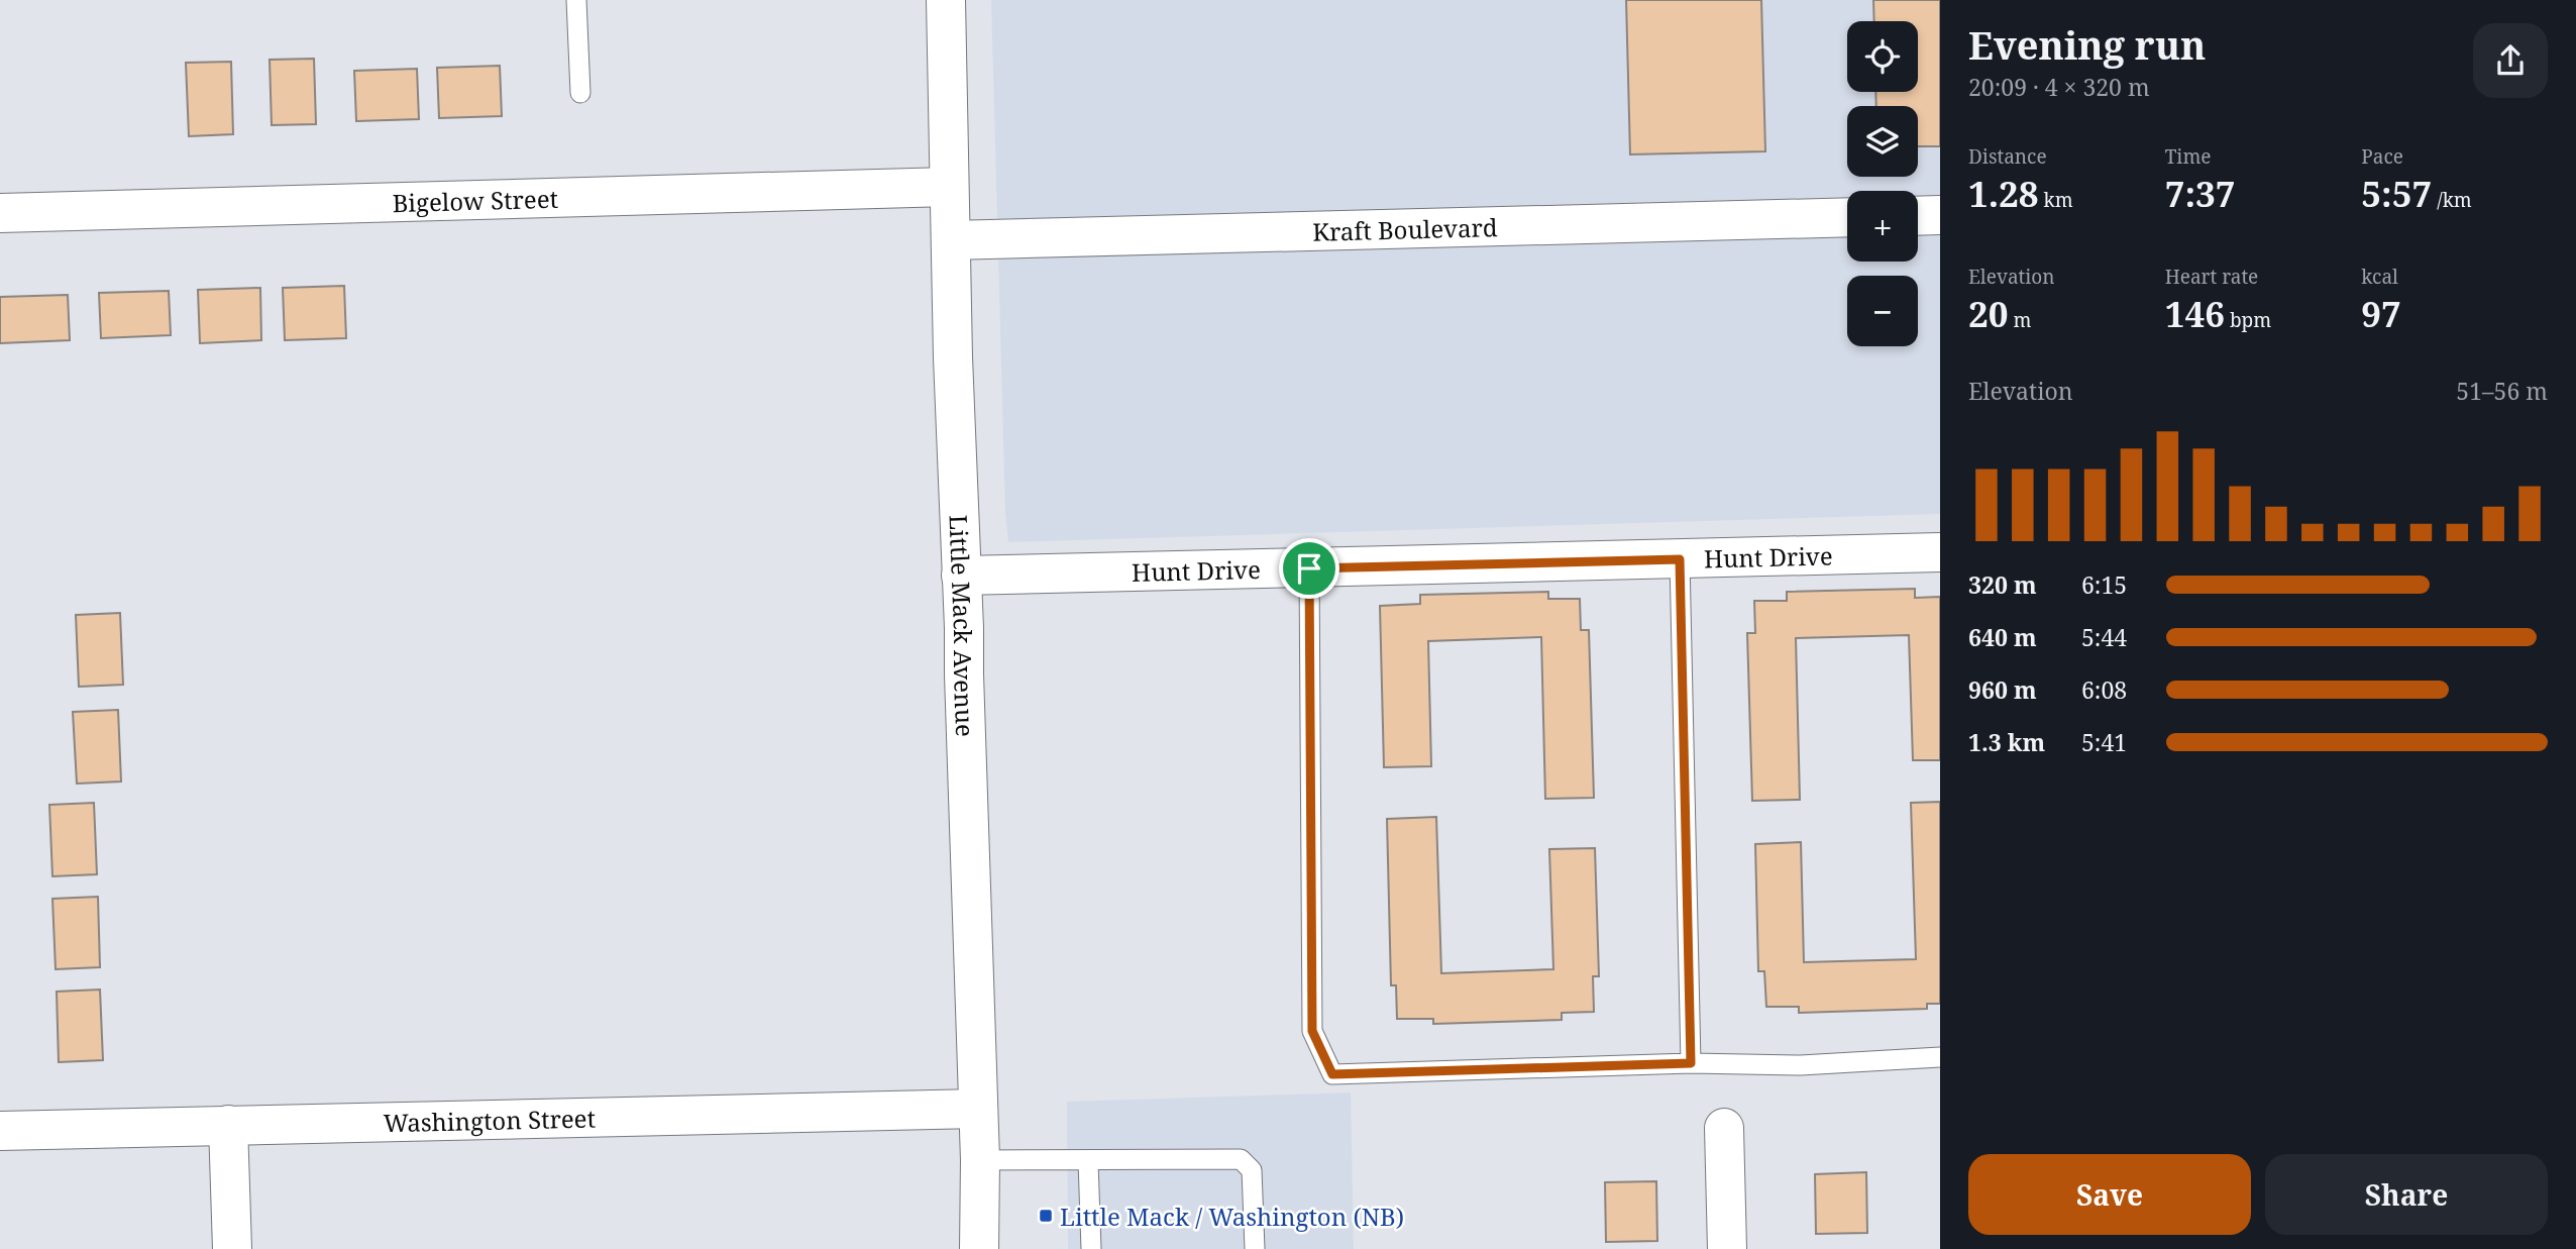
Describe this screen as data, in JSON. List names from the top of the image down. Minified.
{"streets":{"street":["Bigelow Street","Kraft Boulevard","Hunt Drive","Little Mack Avenue","Washington Street"]},"crossings":[["Bigelow Street","Little Mack Avenue"],["Kraft Boulevard","Little Mack Avenue"],["Hunt Drive","Little Mack Avenue"],["Little Mack Avenue","Washington Street"]],"places":{"transit":["Little Mack / Washington (NB)"]},"page":{"heading":["Evening run","20:09 · 4 × 320 m"],"map_buttons":["+","−"],"stats":[["Distance","1.28 km"],["Time","7:37"],["Pace","5:57 /km"],["Elevation","20 m"],["Heart rate","146 bpm"],["kcal","97"]],"chart":["Elevation","51–56 m"],"list":[{"name":"320 m","note":"6:15"},{"name":"640 m","note":"5:44"},{"name":"960 m","note":"6:08"},{"name":"1.3 km","note":"5:41"}],"buttons":["Save","Share"]}}
